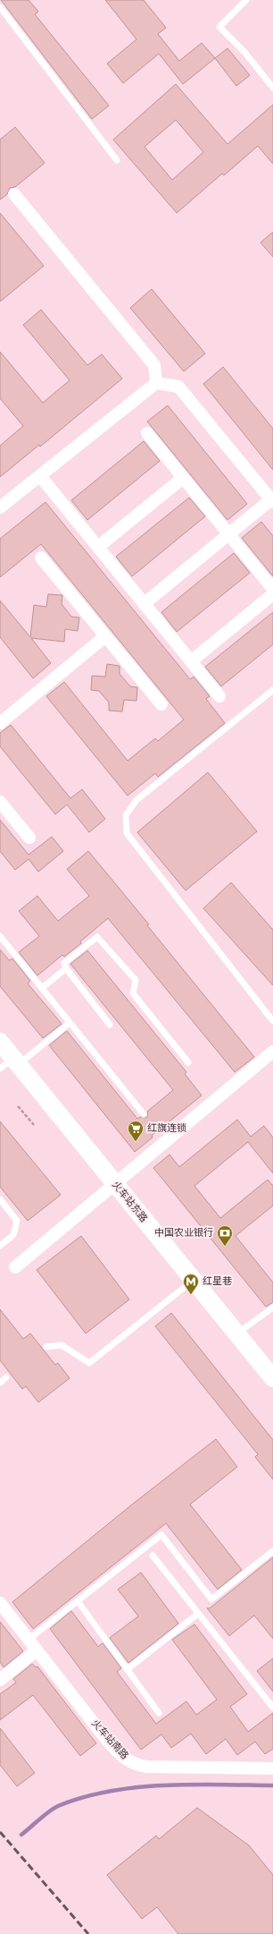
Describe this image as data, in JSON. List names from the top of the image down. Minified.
{"streets":{"main road":["火车站东路"],"street":["火车站南路"]},"places":{"supermarket":["红旗连锁"],"bank":["中国农业银行"],"metro station":["红星巷"]}}
